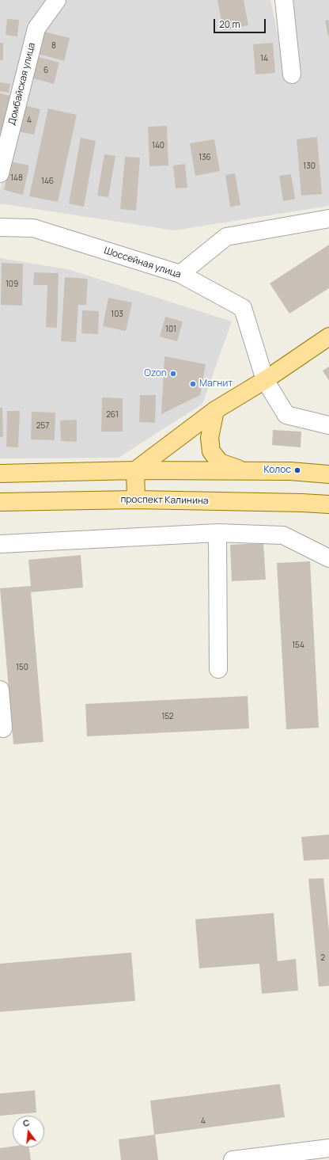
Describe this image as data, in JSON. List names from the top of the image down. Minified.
{"streets":{"main road":["проспект Калинина"],"street":["Домбайская улица","Шоссейная улица"]},"places":["Ozon","Магнит","Колос"],"house_numbers":["8","14","6","4","140","136","130","148","146","109","103","101","261","257","154","150","152","2","4"],"scale_bar":"20 m","north":"top"}
